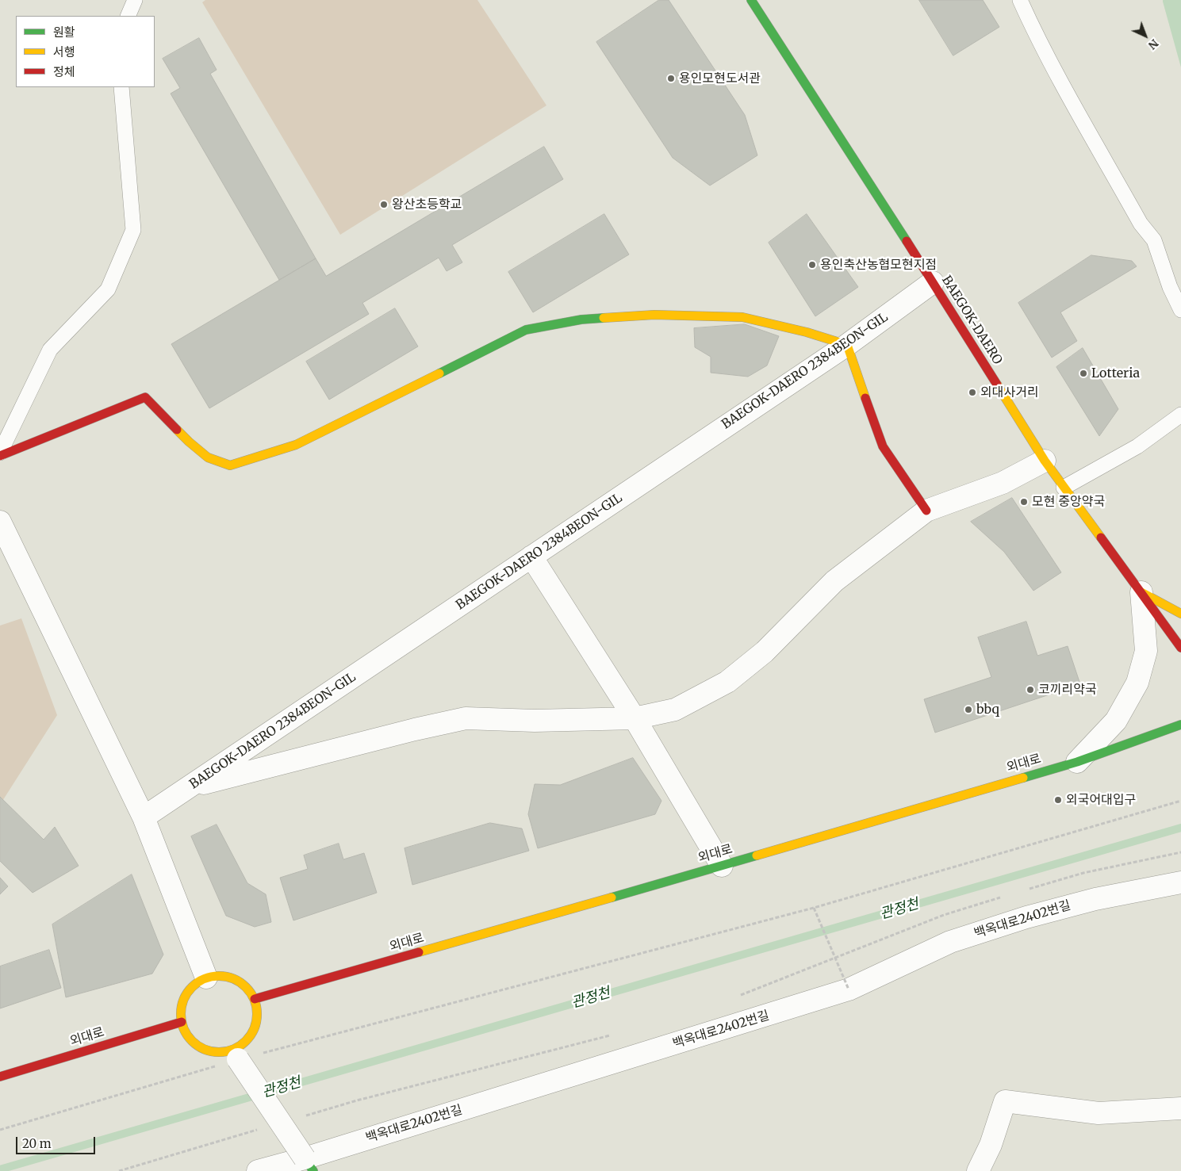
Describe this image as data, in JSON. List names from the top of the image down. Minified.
{"streets":{"street":["BAEGOK-DAERO","BAEGOK-DAERO 2384BEON-GIL","외대로","백옥대로2402번길"]},"crossings":[["BAEGOK-DAERO","BAEGOK-DAERO 2384BEON-GIL"]],"water":["관정천"],"places":["용인모현도서관","왕산초등학교","용인축산농협모현지점","Lotteria","외대사거리","모현 중앙약국","코끼리약국","bbq","외국어대입구"],"legend":["원활","서행","정체"],"scale_bar":"20 m","north":"bottom right"}
